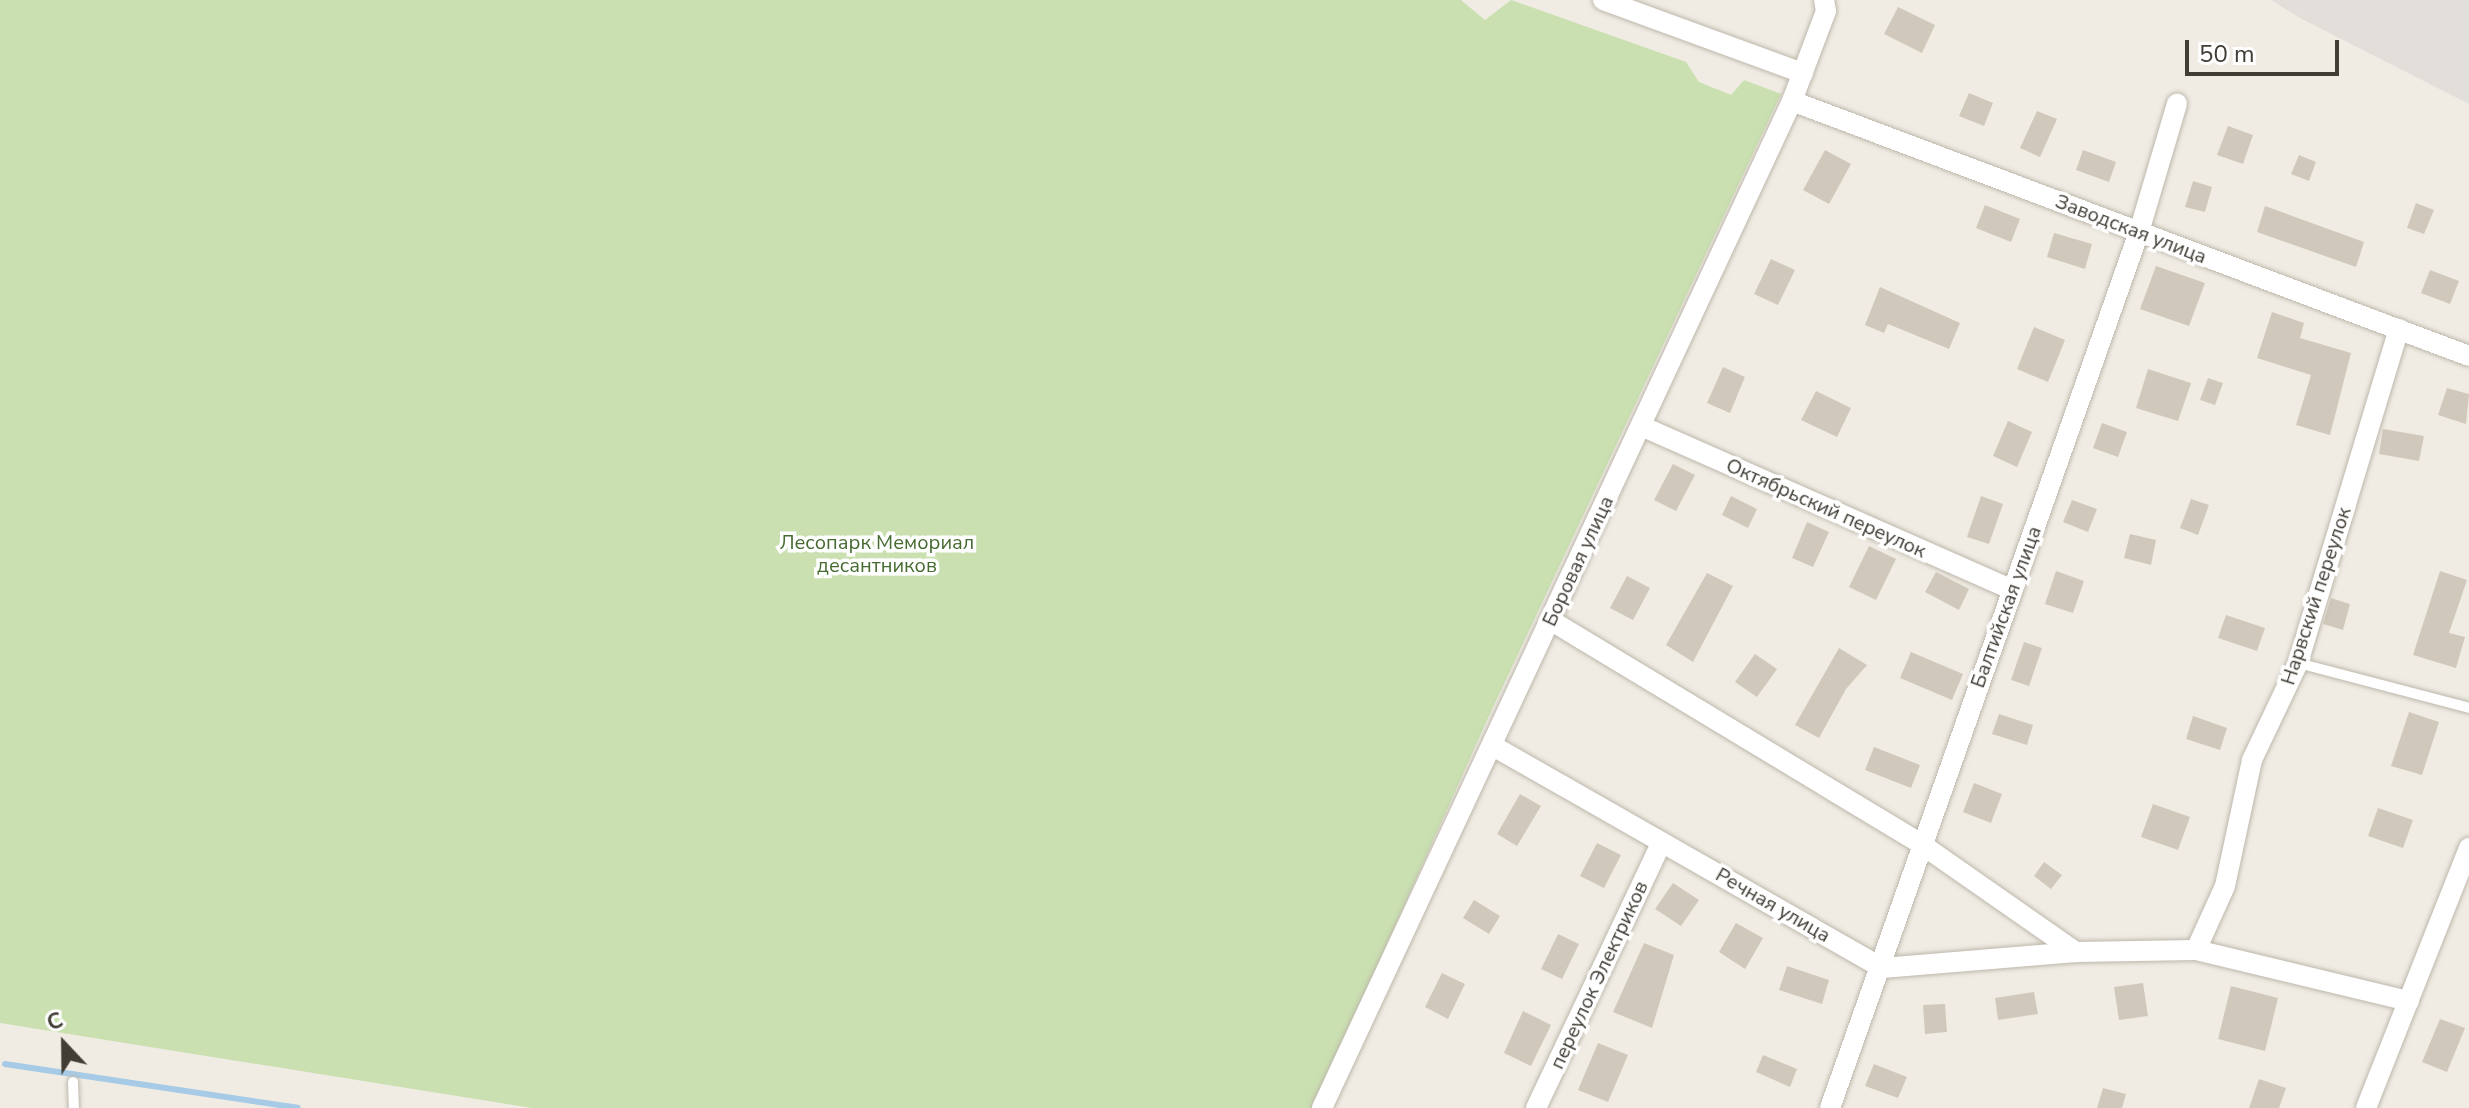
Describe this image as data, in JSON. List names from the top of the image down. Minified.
{"streets":{"street":["Заводская улица","Октябрьский переулок","Боровая улица","Нарвский переулок","Балтийская улица","Речная улица","переулок Электриков"]},"crossings":[["Заводская улица","Боровая улица"],["Заводская улица","Нарвский переулок"],["Заводская улица","Балтийская улица"],["Октябрьский переулок","Боровая улица"],["Октябрьский переулок","Балтийская улица"],["Боровая улица","Речная улица"],["Балтийская улица","Речная улица"],["Речная улица","переулок Электриков"]],"parks":["Лесопарк Мемориал десантников"],"scale_bar":"50 m","north":"top"}
